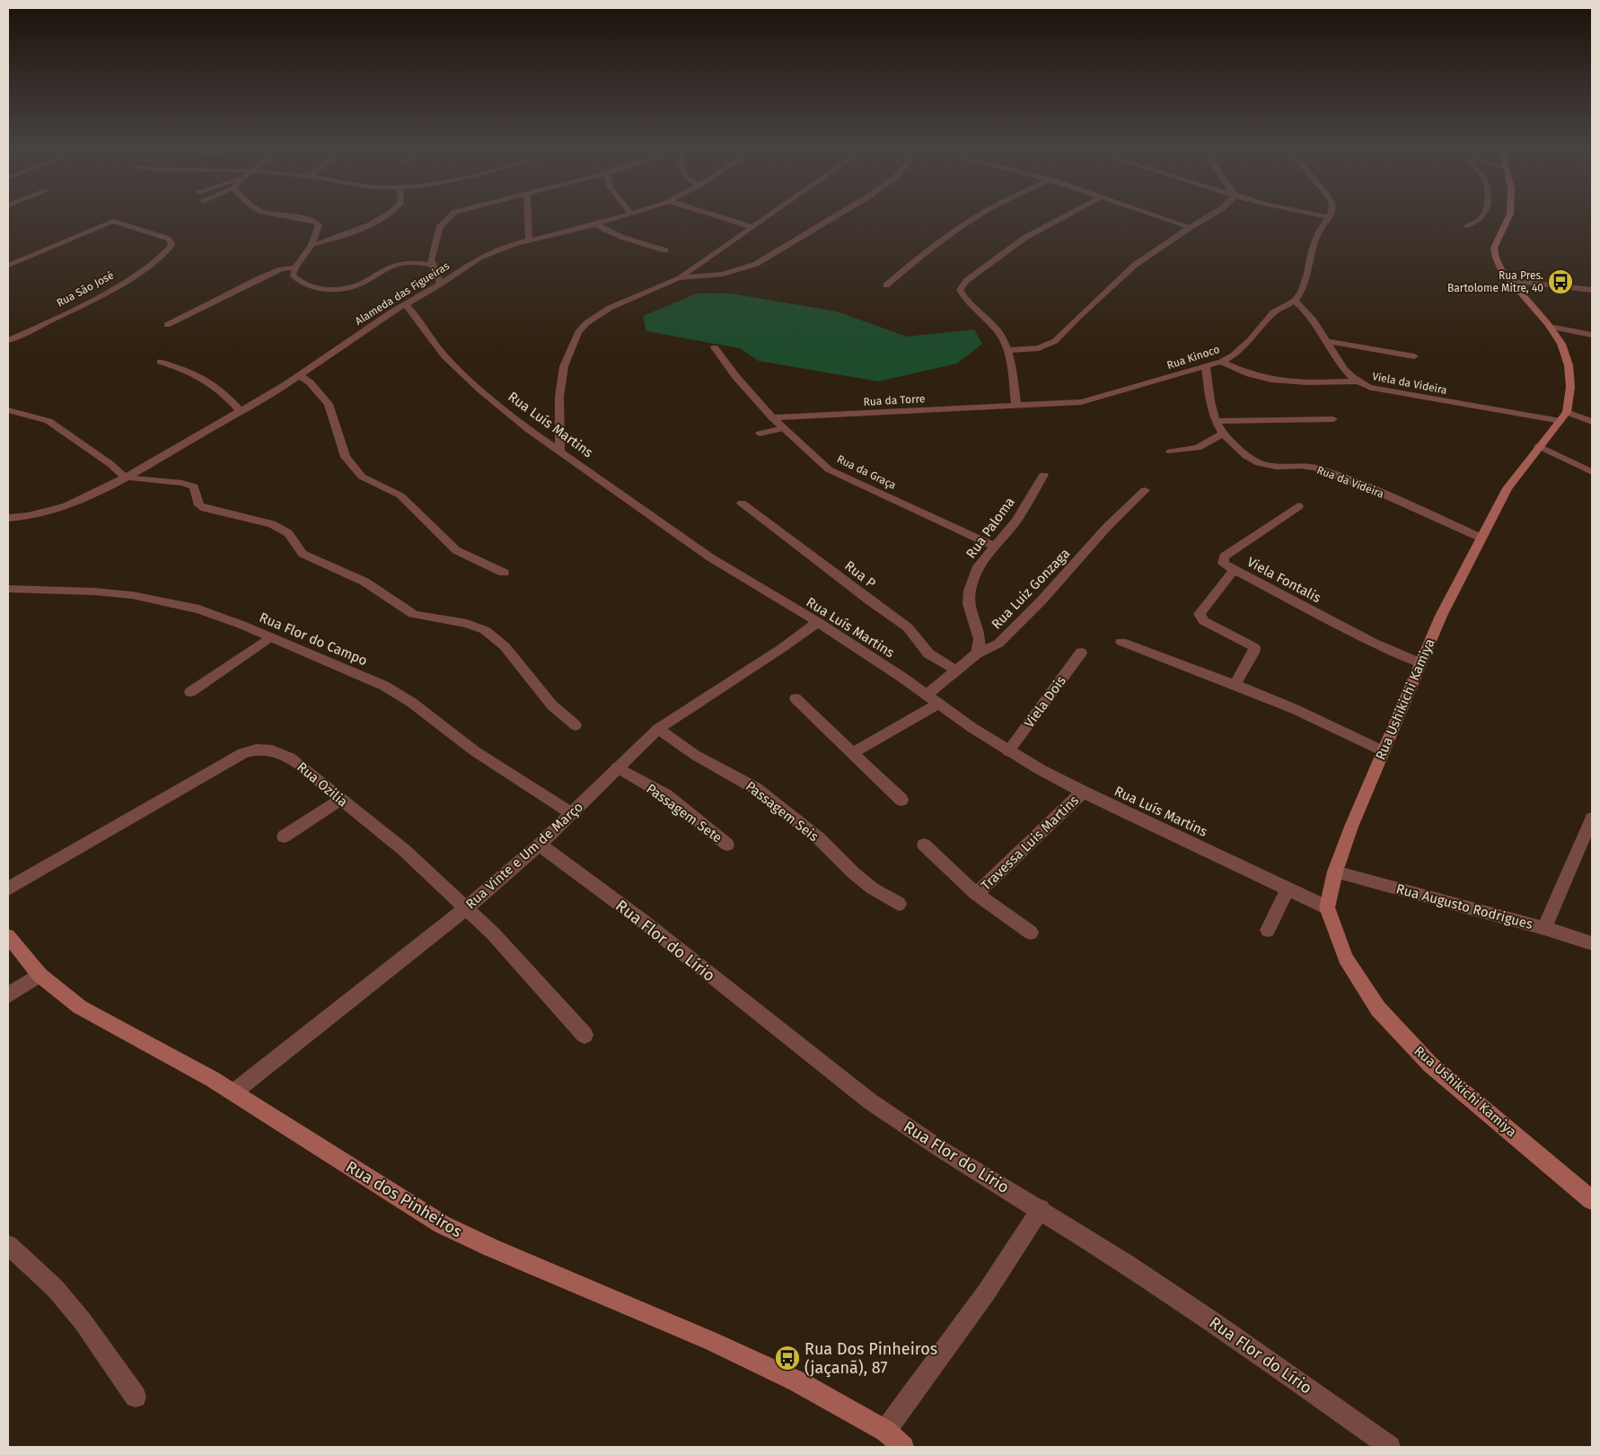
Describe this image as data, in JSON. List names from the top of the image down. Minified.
{"streets":{"main road":["Rua Ushikichi Kamiya","Rua dos Pinheiros"],"street":["Rua São José","Alameda das Figueiras","Rua Kinoco","Viela da Videira","Rua da Torre","Rua Luís Martins","Rua da Graça","Rua da Videira","Rua Paloma","Rua P","Viela Fontalis","Rua Luiz Gonzaga","Rua Flor do Campo","Viela Dois","Rua Ozilia","Passagem Seis","Passagem Sete","Travessa Luis Martins","Rua Vinte e Um de Março","Rua Augusto Rodrigues","Rua Flor do Lírio"]},"crossings":[["Alameda das Figueiras","Rua Luís Martins"],["Rua Kinoco","Viela da Videira"],["Rua Kinoco","Rua da Torre"],["Viela da Videira","Rua Ushikichi Kamiya"],["Rua da Torre","Rua da Graça"],["Rua Luís Martins","Rua Luiz Gonzaga"],["Rua Luís Martins","Rua Ushikichi Kamiya"],["Rua Luís Martins","Viela Dois"],["Rua Luís Martins","Travessa Luis Martins"],["Rua Luís Martins","Rua Vinte e Um de Março"],["Rua da Graça","Rua Paloma"],["Rua da Videira","Rua Ushikichi Kamiya"],["Rua Paloma","Rua Luiz Gonzaga"],["Rua P","Rua Luiz Gonzaga"],["Viela Fontalis","Rua Ushikichi Kamiya"],["Rua Flor do Campo","Rua Vinte e Um de Março"],["Rua Ushikichi Kamiya","Rua Augusto Rodrigues"],["Rua Ozilia","Rua Vinte e Um de Março"],["Passagem Seis","Rua Vinte e Um de Março"],["Passagem Sete","Rua Vinte e Um de Março"],["Rua Vinte e Um de Março","Rua Flor do Lírio"],["Rua Vinte e Um de Março","Rua dos Pinheiros"]],"places":{"bus stop":["Rua Pres. Bartolome Mitre, 40","Rua Dos Pinheiros (jaçanã), 87"]}}
